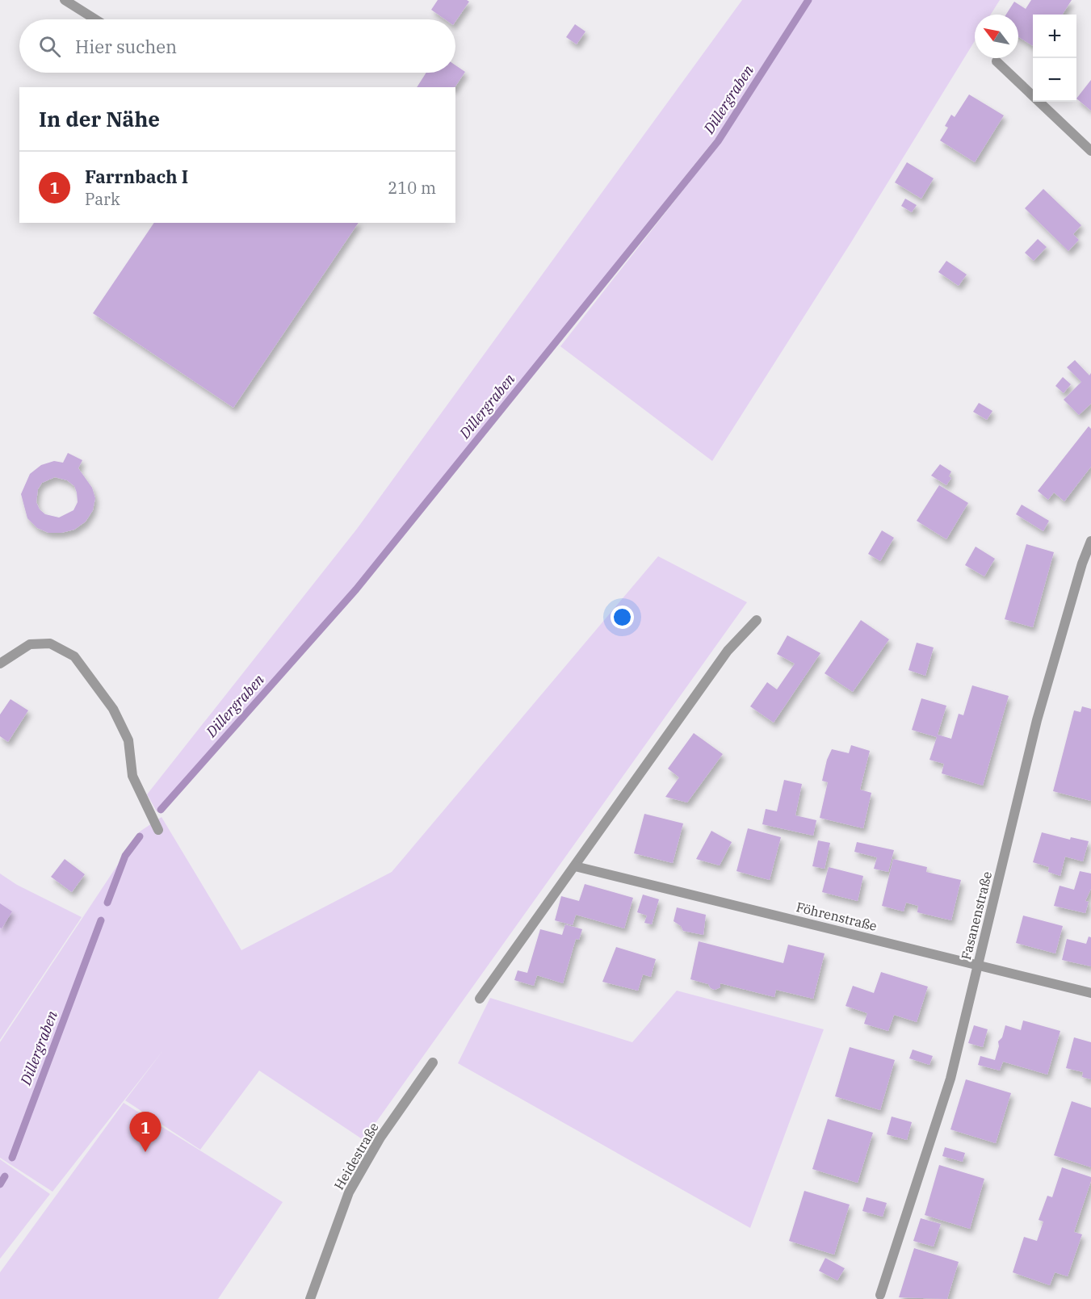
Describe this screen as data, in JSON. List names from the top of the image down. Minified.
{"streets":{"street":["Fasanenstraße","Föhrenstraße","Heidestraße"]},"crossings":[["Fasanenstraße","Föhrenstraße"]],"water":["Dillergraben"],"north":"top left","page":{"map_buttons":["+","−"],"search":"Hier suchen","heading":"In der Nähe","list":[{"mark":"1","name":"Farrnbach I","note":"Park","value":"210 m"}],"pins":"1"}}
